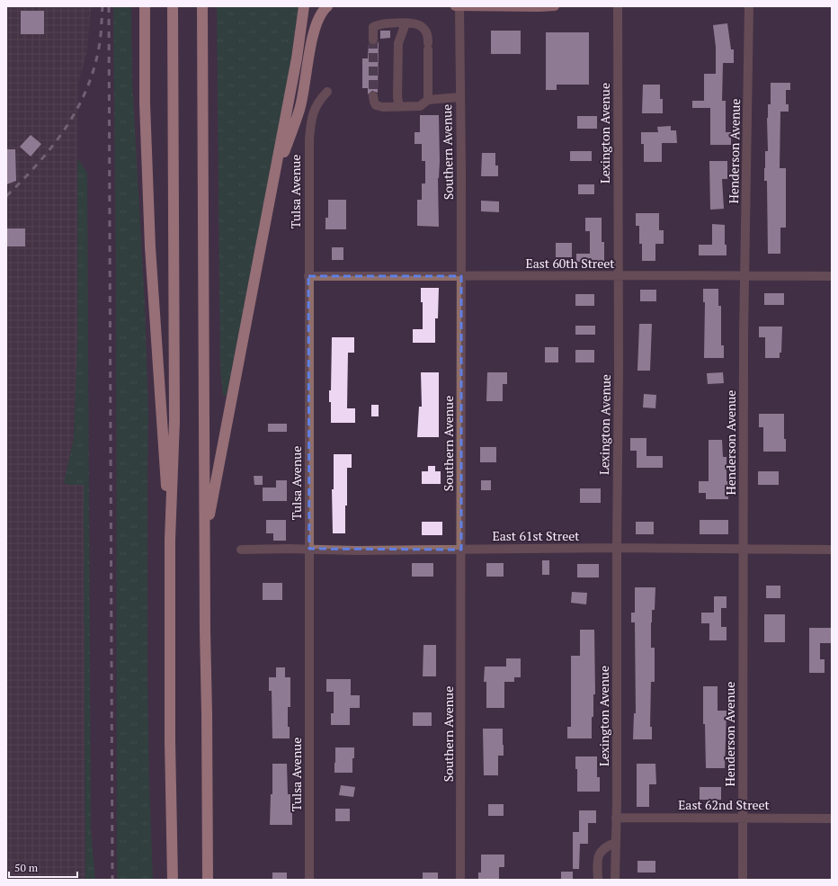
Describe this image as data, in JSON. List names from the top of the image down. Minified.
{"streets":{"street":["Lexington Avenue","Henderson Avenue","Southern Avenue","Tulsa Avenue","East 60th Street","East 61st Street","East 62nd Street"]},"crossings":[["Lexington Avenue","East 60th Street"],["Lexington Avenue","East 61st Street"],["Lexington Avenue","East 62nd Street"],["Henderson Avenue","East 60th Street"],["Henderson Avenue","East 61st Street"],["Henderson Avenue","East 62nd Street"],["Southern Avenue","East 60th Street"],["Southern Avenue","East 61st Street"],["Tulsa Avenue","East 60th Street"],["Tulsa Avenue","East 61st Street"]],"scale_bar":"50 m"}
